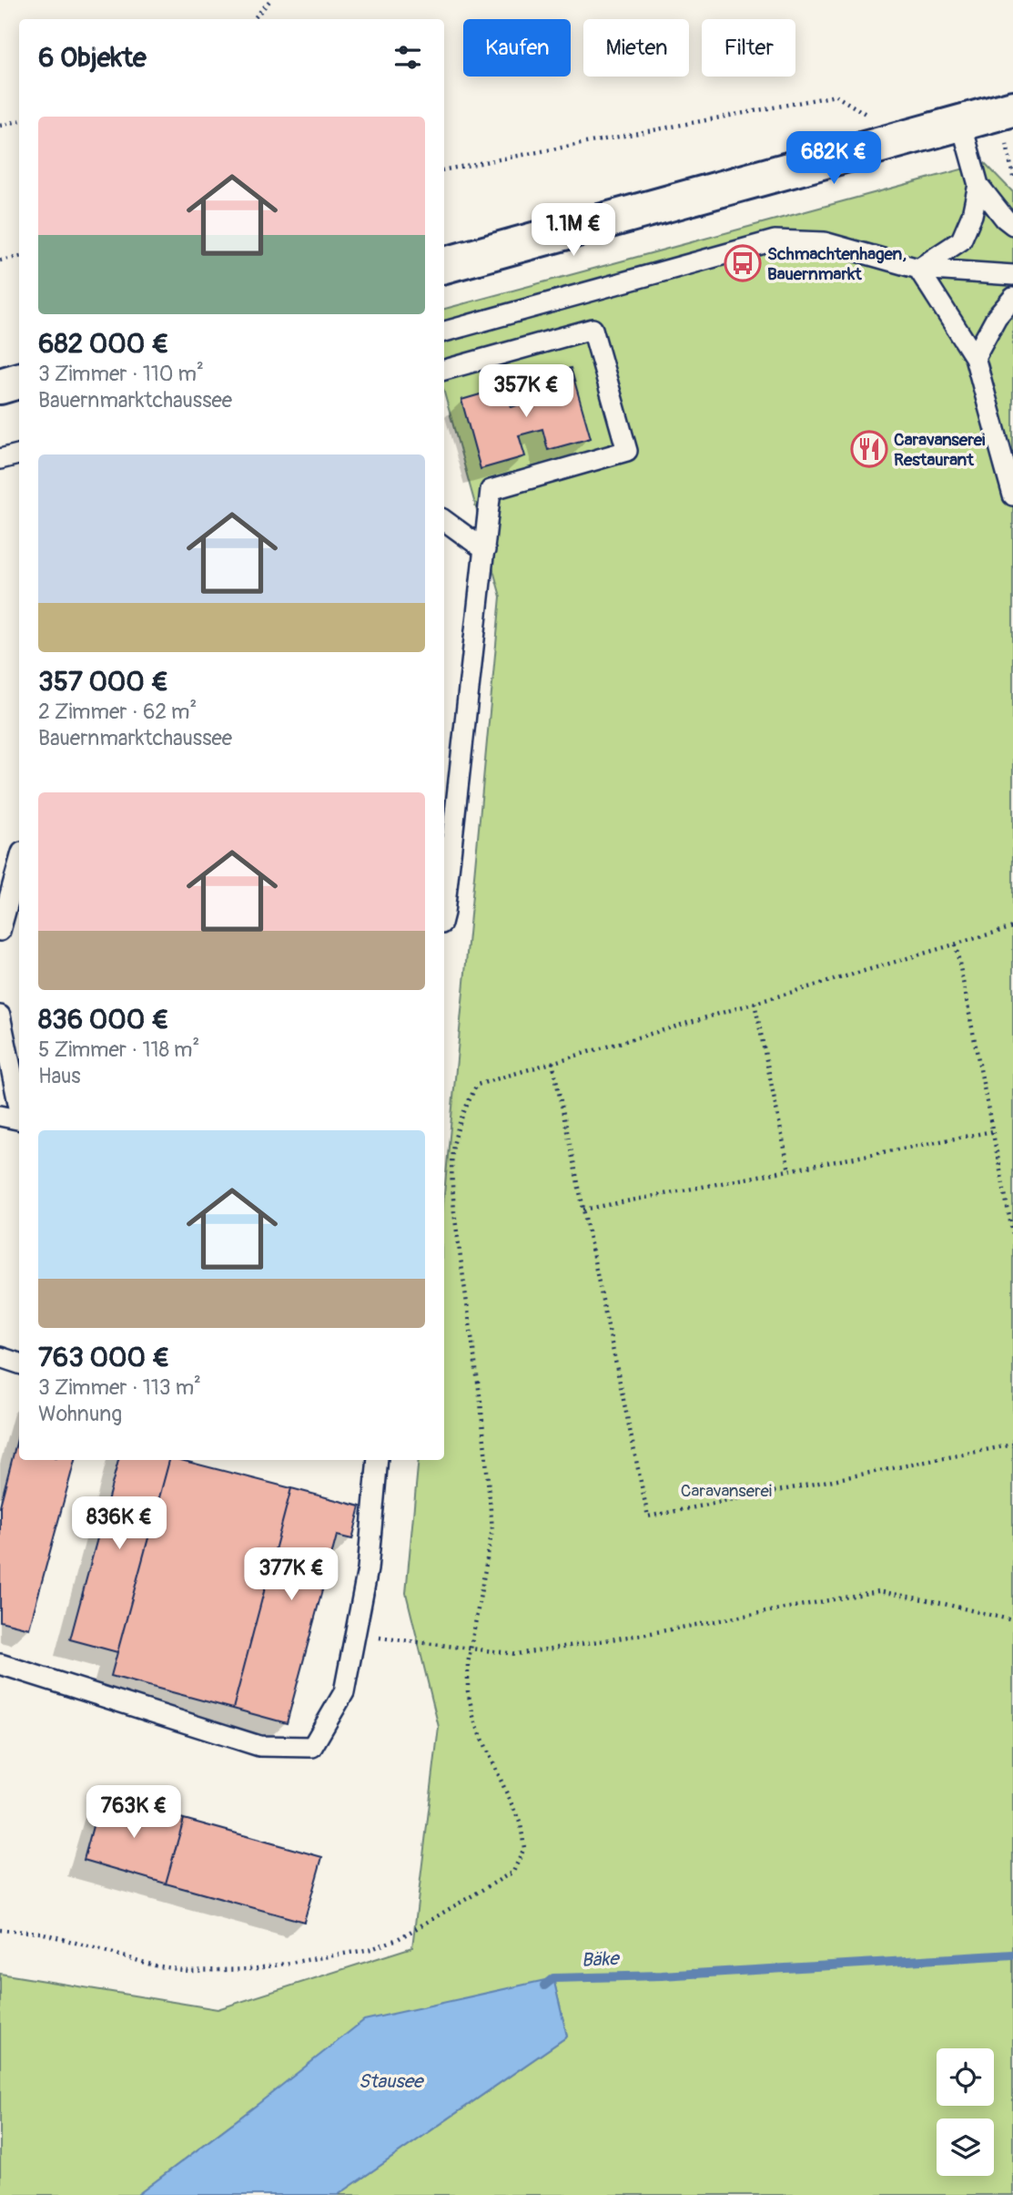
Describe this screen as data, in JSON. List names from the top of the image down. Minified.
{"water":["Bäke","Stausee"],"parks":["Caravanserei"],"places":{"bus stop":["Schmachtenhagen, Bauernmarkt"],"restaurant":["Caravanserei Restaurant"]},"page":{"chip":["Kaufen","Mieten","Filter"],"heading":"6 Objekte","list":[{"name":"682 000 €","note":"3 Zimmer · 110 m² · Bauernmarktchaussee"},{"name":"357 000 €","note":"2 Zimmer · 62 m² · Bauernmarktchaussee"},{"name":"836 000 €","note":"5 Zimmer · 118 m² · Haus"},{"name":"763 000 €","note":"3 Zimmer · 113 m² · Wohnung"}],"price":["682K €","1.1M €","357K €","836K €","377K €","763K €"]}}
